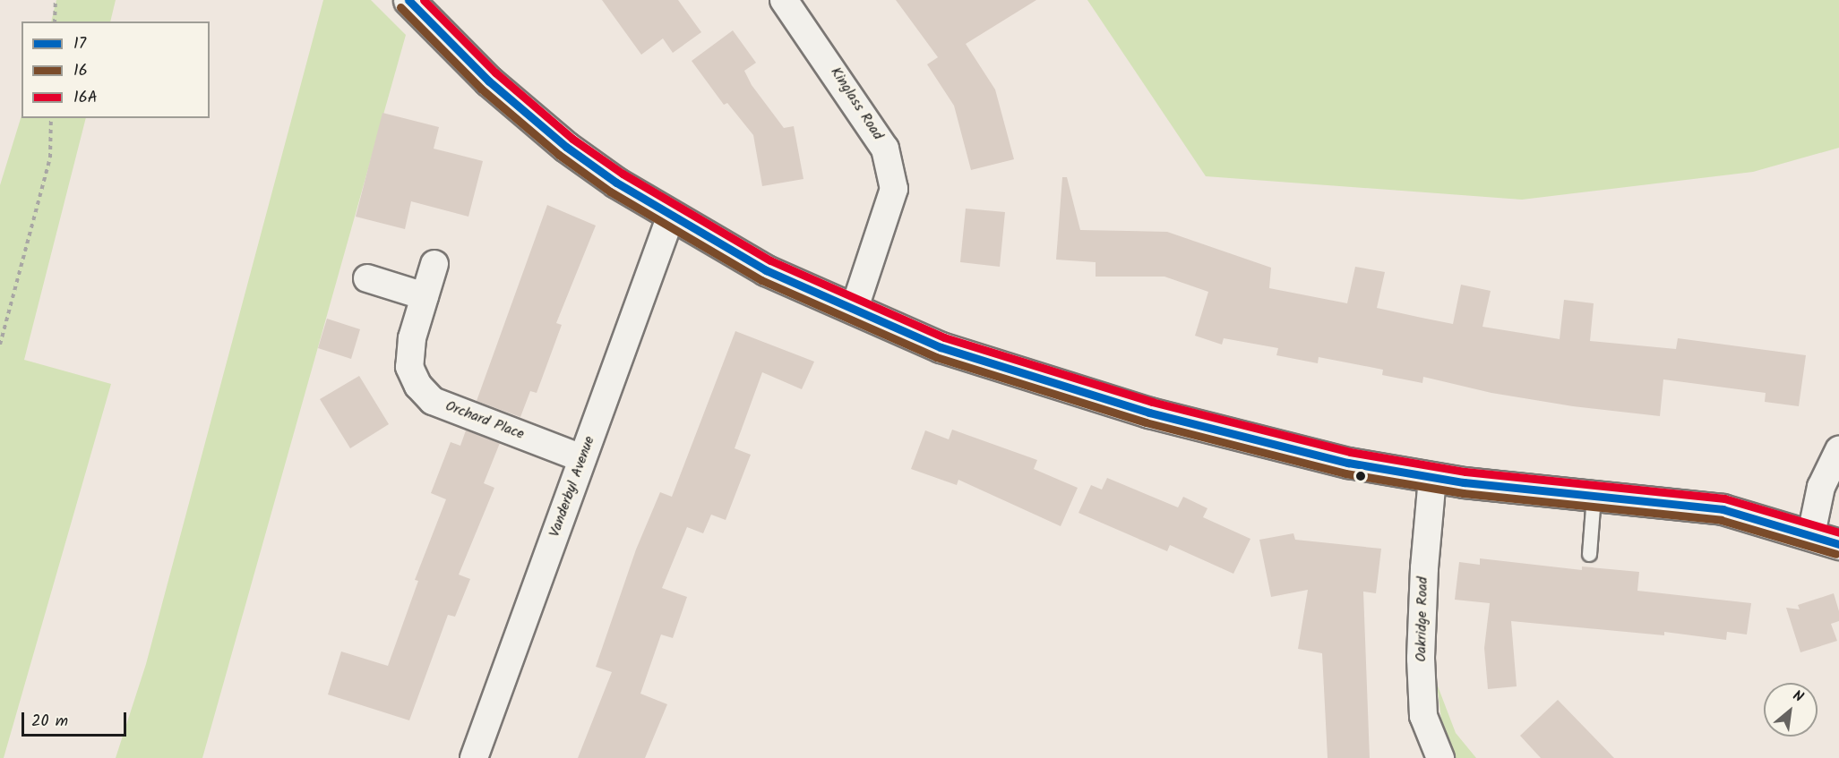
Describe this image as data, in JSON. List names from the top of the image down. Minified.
{"streets":{"street":["Kinglass Road","Orchard Place","Vanderbyl Avenue","Oakridge Road"]},"crossings":[["Orchard Place","Vanderbyl Avenue"]],"lines":["transit line 17","transit line 16A","transit line 16"],"legend":["17","16","16A"],"scale_bar":"20 m","north":"top right"}
